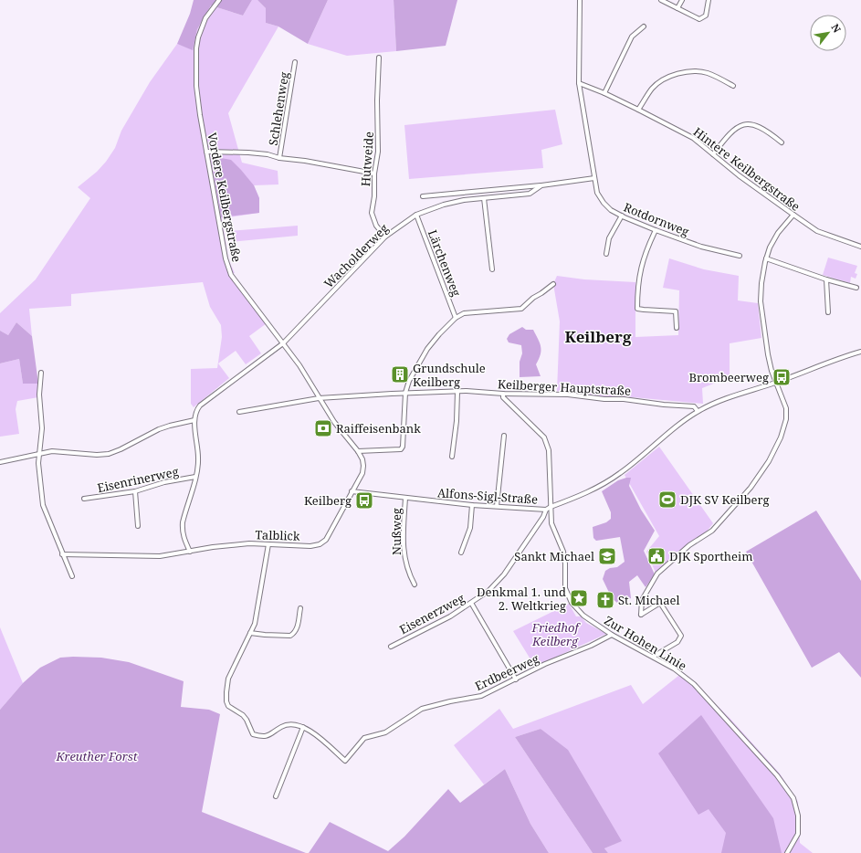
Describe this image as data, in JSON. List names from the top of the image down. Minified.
{"streets":{"street":["Schlehenweg","Hutweide","Hintere Keilbergstraße","Vordere Keilbergstraße","Rotdornweg","Wacholderweg","Lärchenweg","Keilberger Hauptstraße","Eisenrinerweg","Alfons-Sigl-Straße","Nußweg","Talblick","Eisenerzweg","Zur Hohen Linie","Erdbeerweg"]},"crossings":[["Hutweide","Wacholderweg"],["Hintere Keilbergstraße","Rotdornweg"],["Vordere Keilbergstraße","Wacholderweg"],["Vordere Keilbergstraße","Keilberger Hauptstraße"],["Vordere Keilbergstraße","Talblick"],["Rotdornweg","Wacholderweg"],["Wacholderweg","Lärchenweg"],["Keilberger Hauptstraße","Alfons-Sigl-Straße"],["Keilberger Hauptstraße","Talblick"],["Keilberger Hauptstraße","Zur Hohen Linie"],["Alfons-Sigl-Straße","Nußweg"],["Alfons-Sigl-Straße","Talblick"],["Alfons-Sigl-Straße","Eisenerzweg"],["Alfons-Sigl-Straße","Zur Hohen Linie"],["Zur Hohen Linie","Erdbeerweg"]],"districts":["Keilberg"],"parks":["Friedhof Keilberg","Kreuther Forst"],"places":{"building":["Grundschule Keilberg"],"bus stop":["Brombeerweg","Keilberg"],"bank":["Raiffeisenbank"],"sports":["DJK SV Keilberg"],"school or university":["Sankt Michael"],"public building":["DJK Sportheim"],"place":["Denkmal 1. und 2. Weltkrieg"],"church":["St. Michael"]},"north":"top right"}
